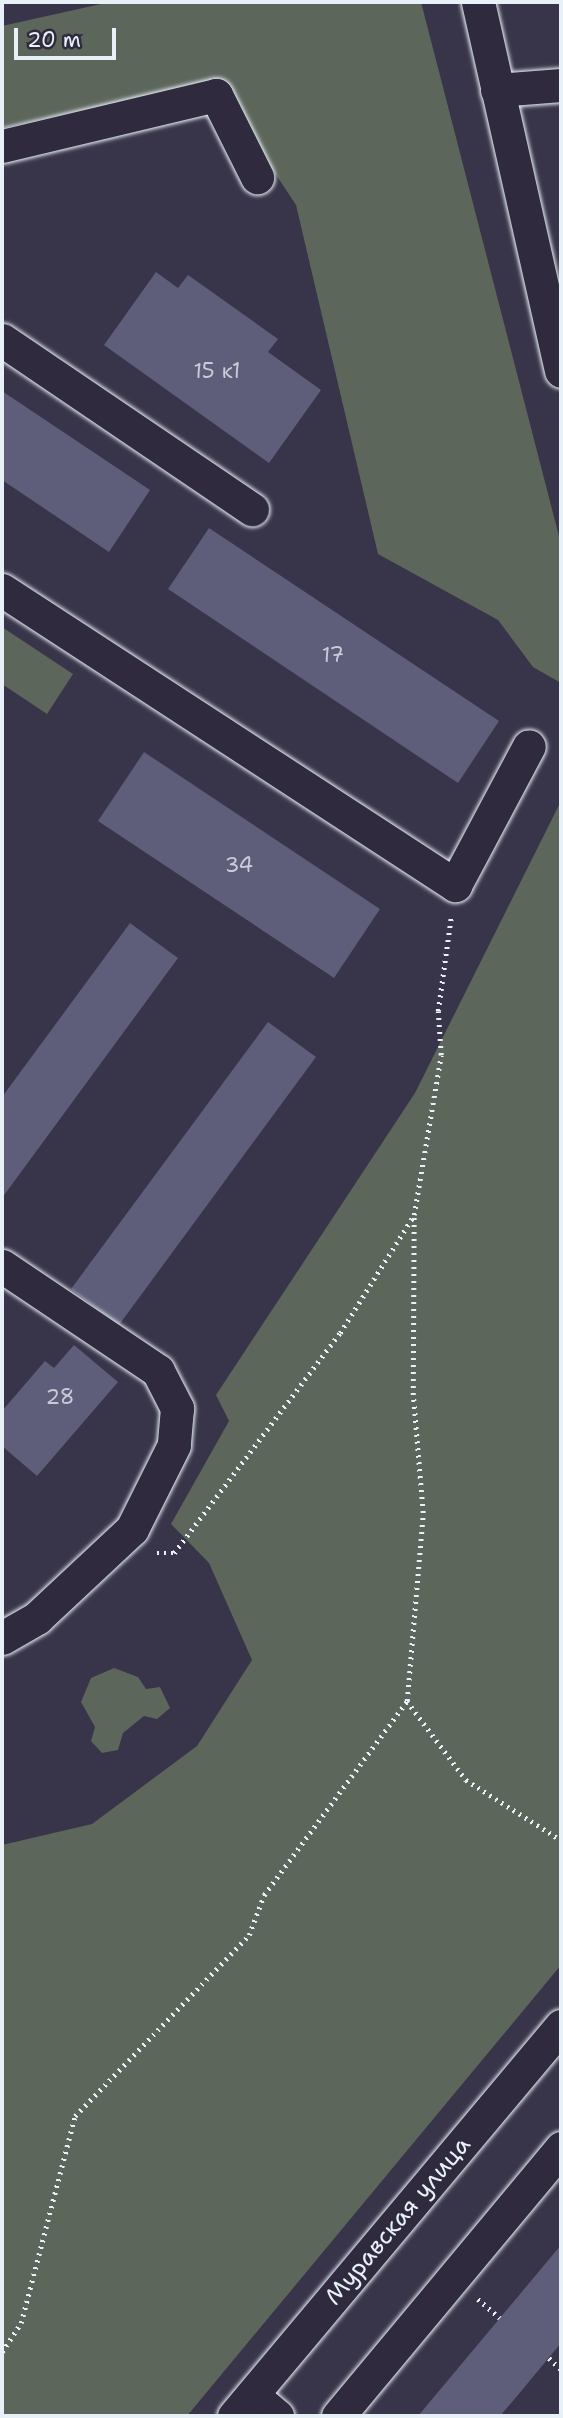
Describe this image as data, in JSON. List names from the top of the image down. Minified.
{"streets":{"street":["Муравская улица"]},"house_numbers":["15 к1","17","34","28"],"scale_bar":"20 m"}
